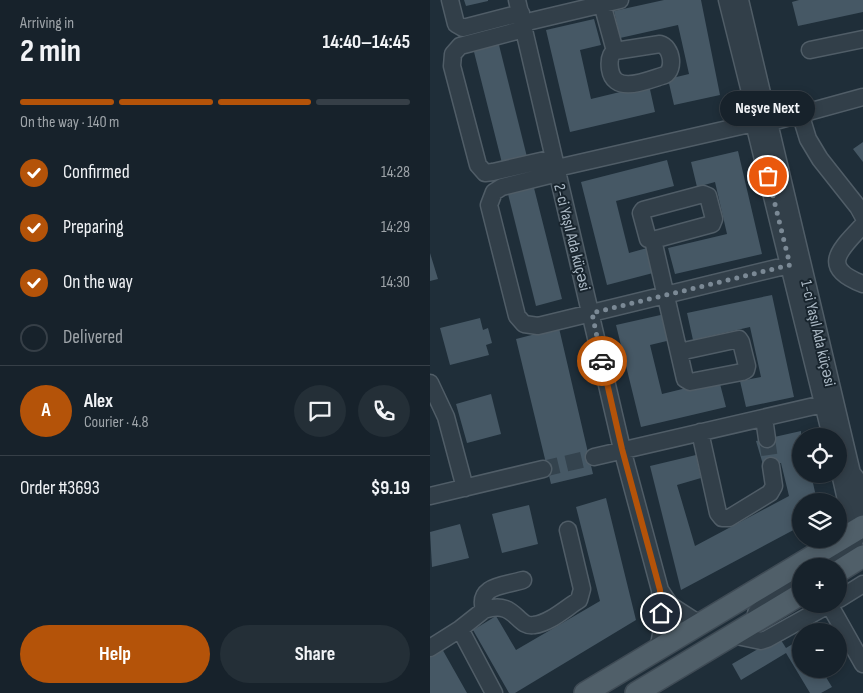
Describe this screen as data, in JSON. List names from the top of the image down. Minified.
{"streets":{"street":["2-ci Yaşıl Ada küçəsi","1-ci Yaşıl Ada küçəsi"]},"places":["Neşve Next"],"page":{"heading":["2 min","Arriving in","14:40–14:45"],"panel":["Alex","Courier · 4.8","Order #3693","$9.19"],"bar":"On the way · 140 m","bubble":"Neşve Next","list":[["Confirmed","14:28"],["Preparing","14:29"],["On the way","14:30"],"Delivered"],"round":"A","map_buttons":["+","−"],"buttons":["Help","Share"]}}
